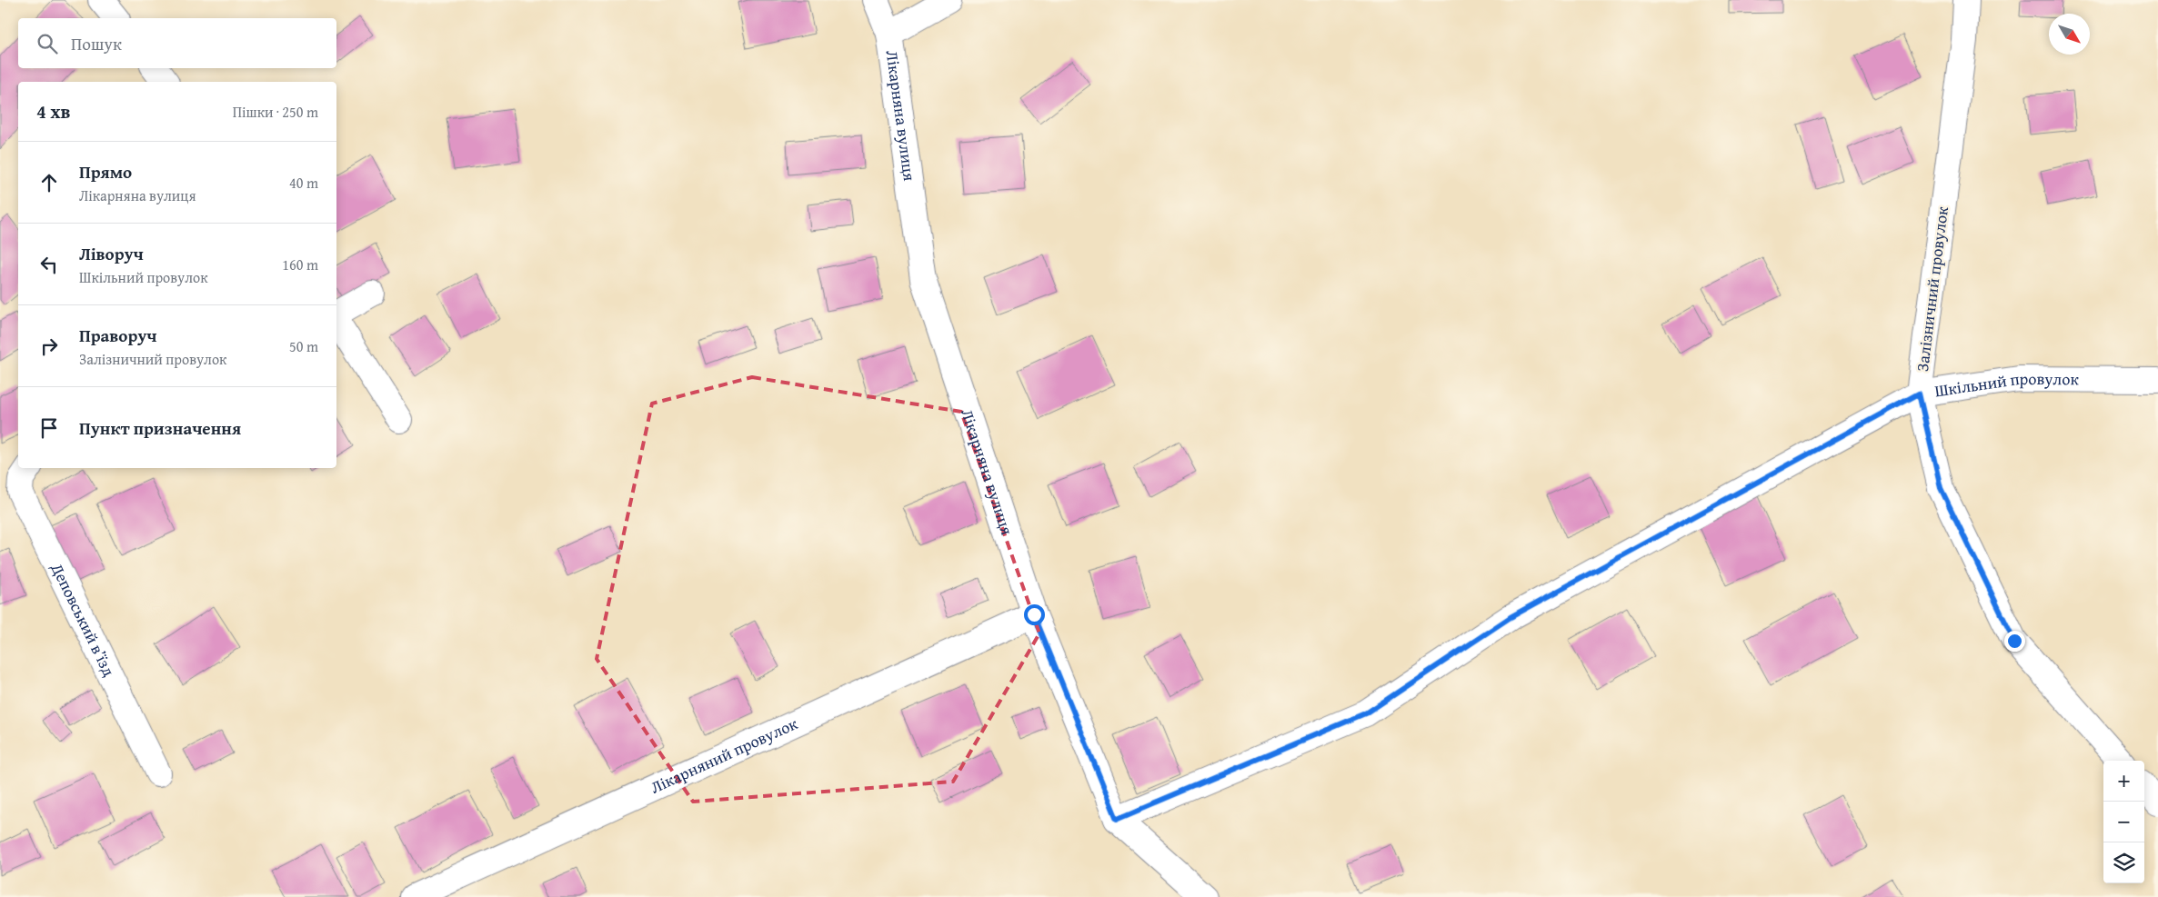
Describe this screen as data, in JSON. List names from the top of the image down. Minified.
{"streets":{"street":["Лікарняна вулиця","Залізничний провулок","Шкільний провулок","Деповський в’їзд","Лікарняний провулок"]},"crossings":[["Лікарняна вулиця","Шкільний провулок"],["Лікарняна вулиця","Лікарняний провулок"],["Залізничний провулок","Шкільний провулок"]],"north":"bottom right","page":{"search":"Пошук","heading":["4 хв","Пішки · 250 m"],"list":[["Прямо","Лікарняна вулиця","40 m"],["Ліворуч","Шкільний провулок","160 m"],["Праворуч","Залізничний провулок","50 m"],"Пункт призначення"],"map_buttons":["+","−"]}}
